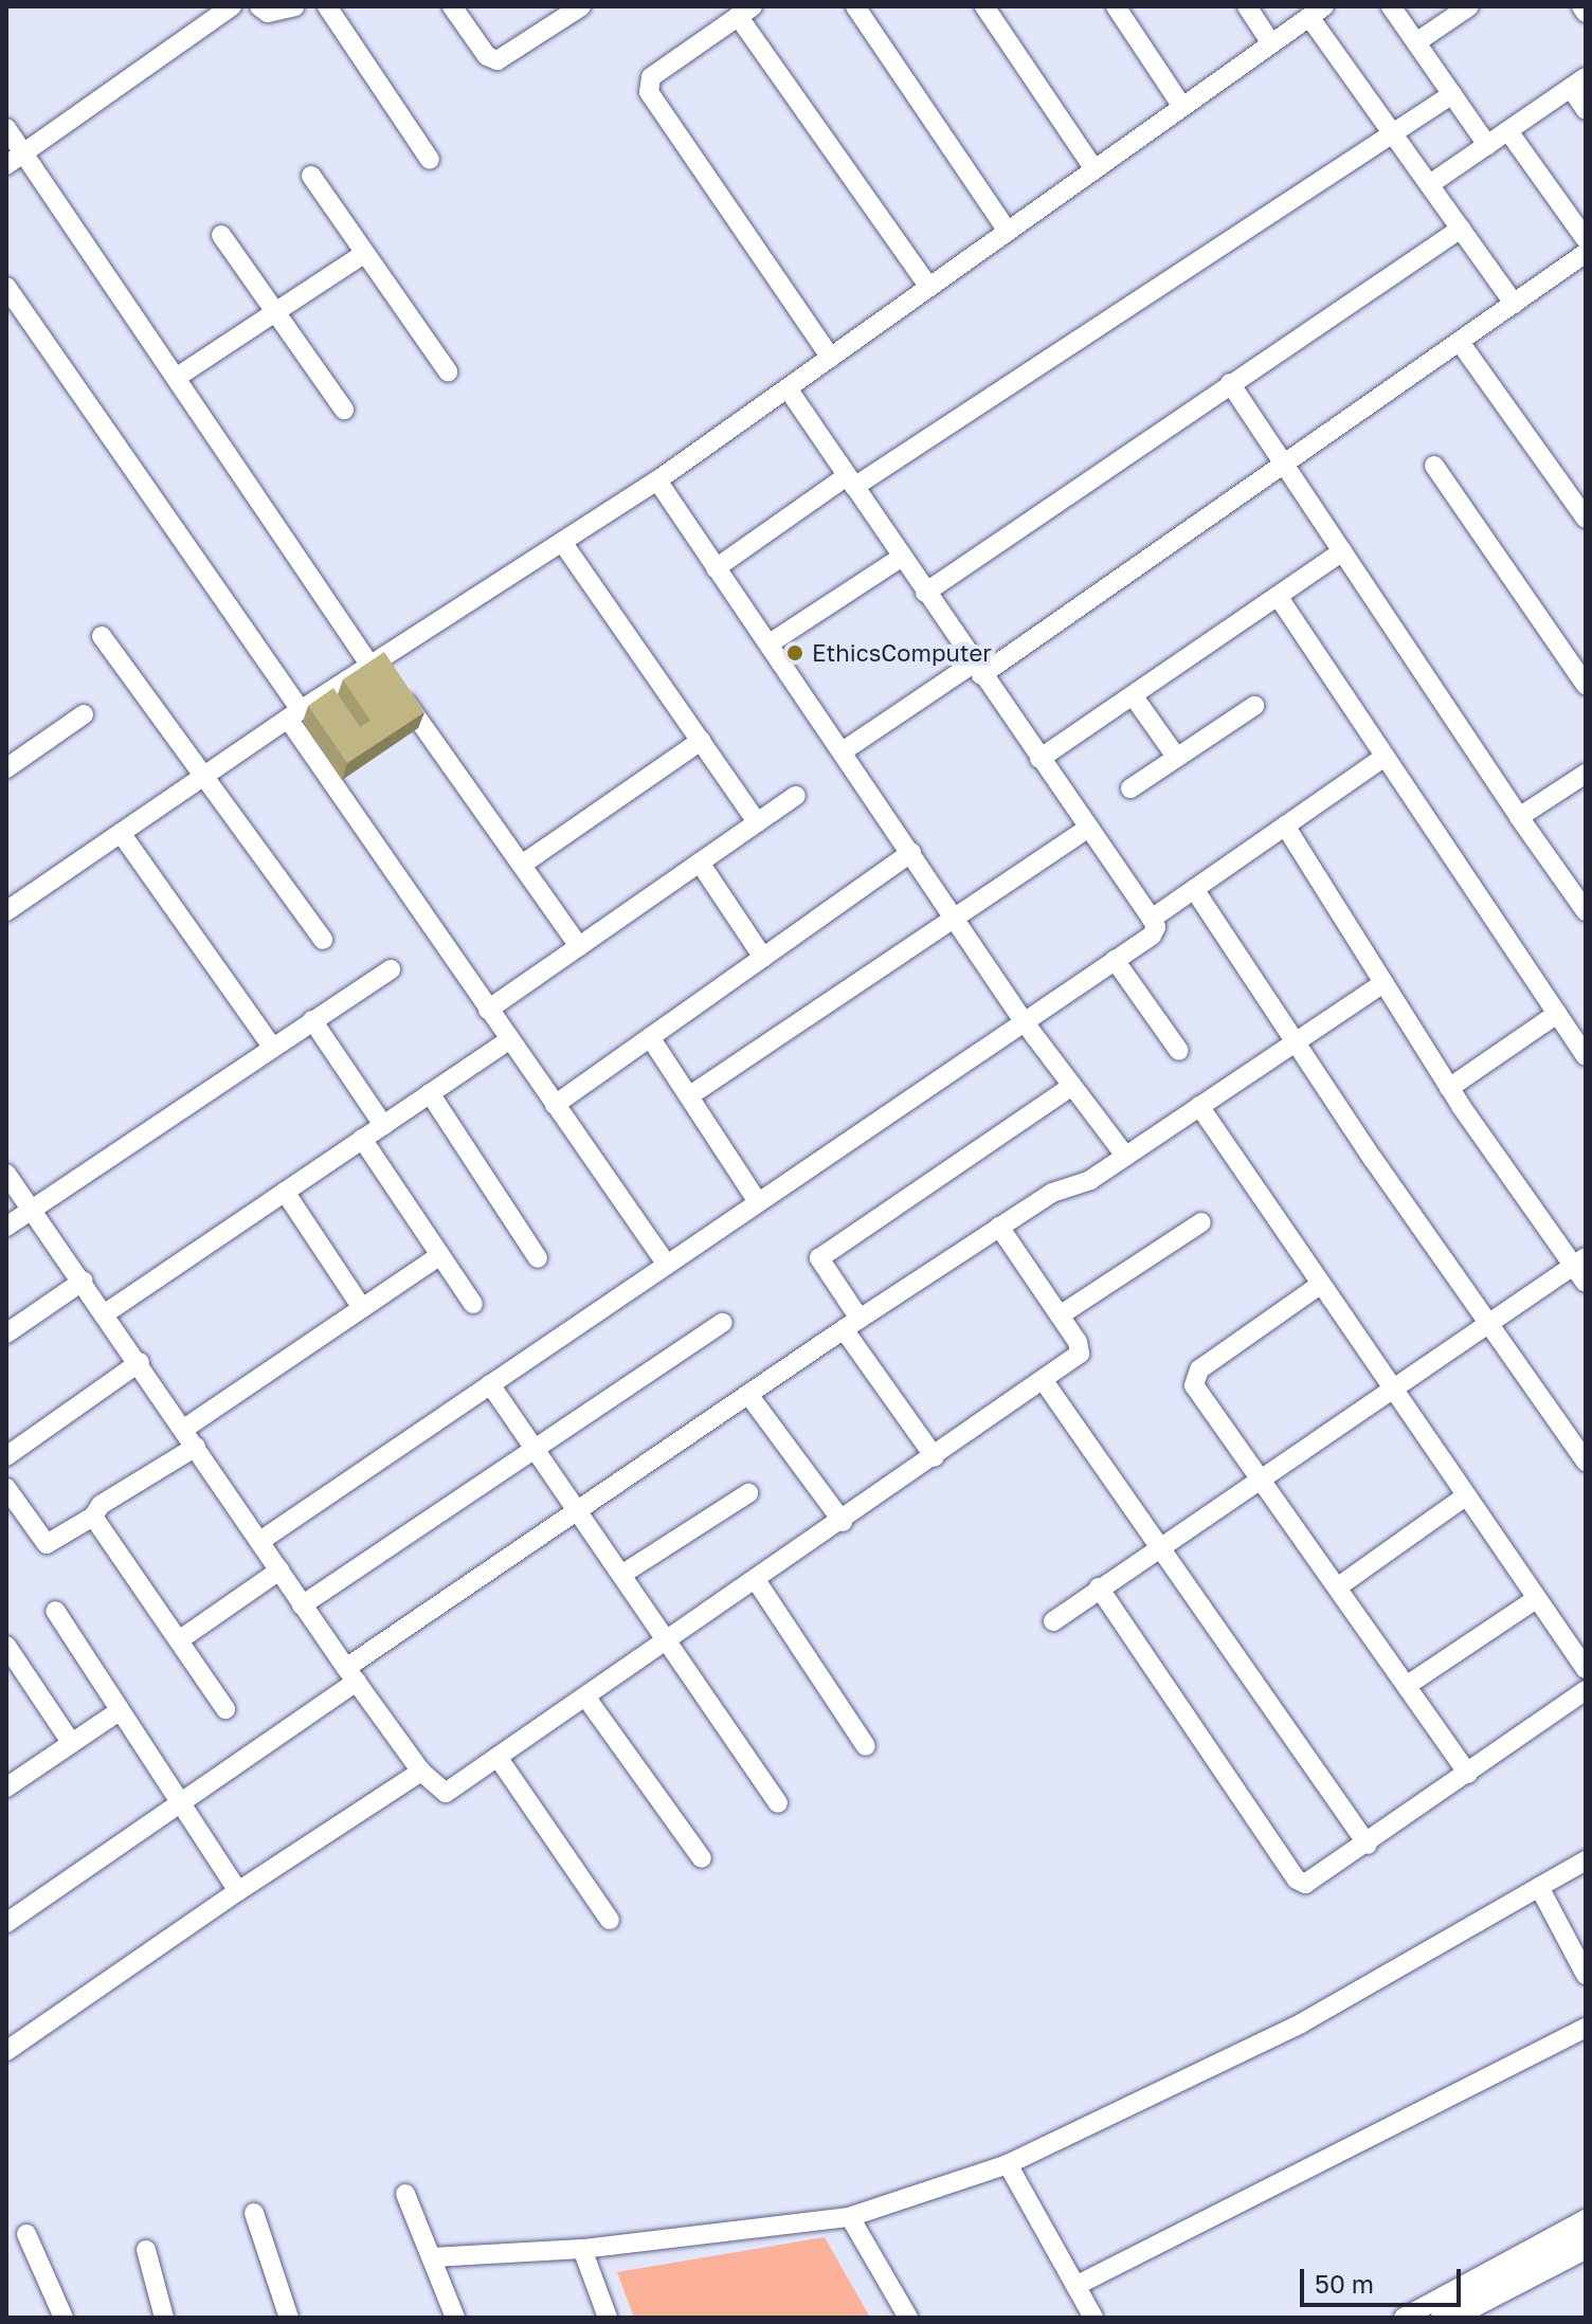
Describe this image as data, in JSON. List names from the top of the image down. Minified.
{"places":["EthicsComputer"],"scale_bar":"50 m"}
